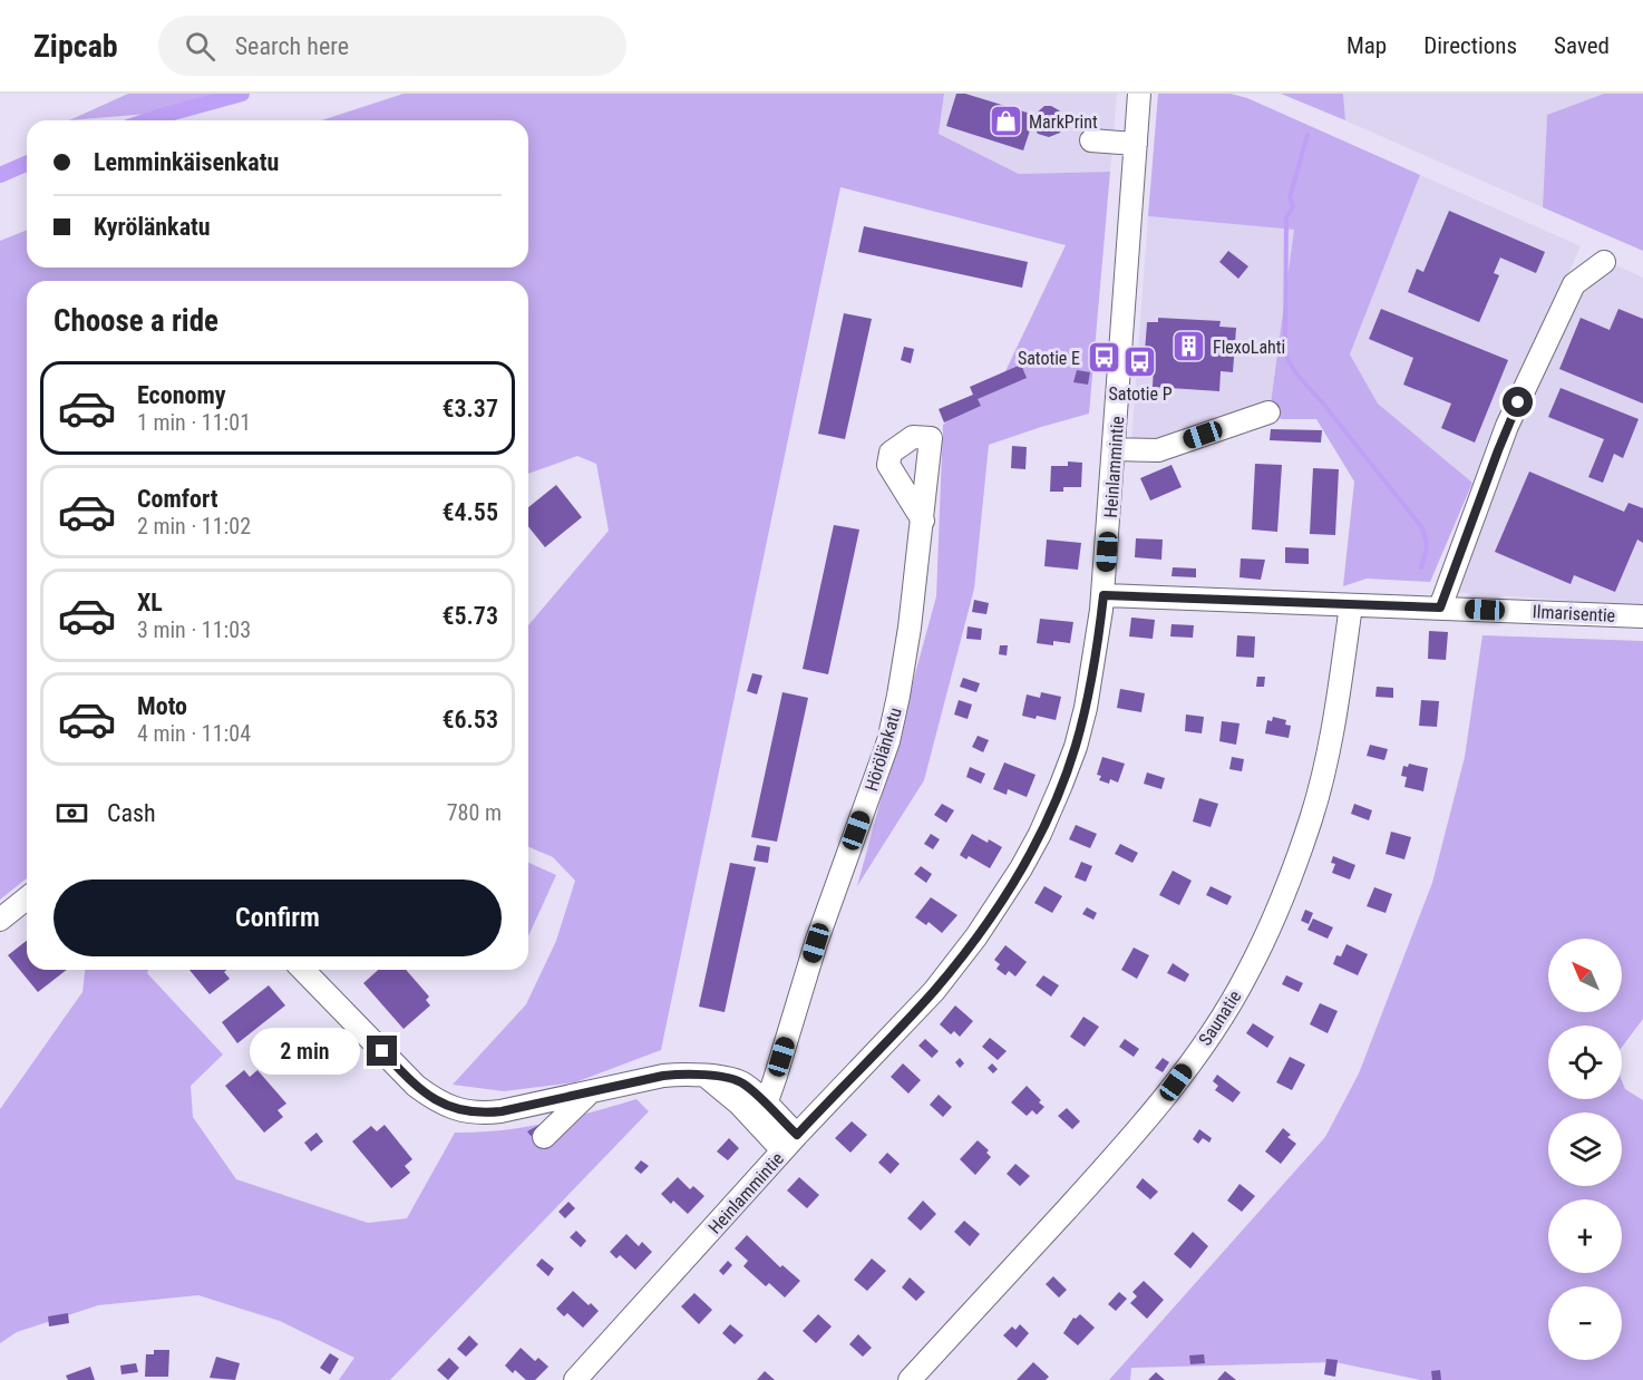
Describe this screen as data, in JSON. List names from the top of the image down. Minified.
{"streets":{"street":["Heinlammintie","Ilmarisentie","Hörölänkatu","Saunatie"]},"crossings":[["Heinlammintie","Ilmarisentie"],["Ilmarisentie","Saunatie"]],"places":{"shop":["MarkPrint"],"building":["FlexoLahti"],"bus stop":["Satotie E","Satotie P"]},"north":"top left","page":{"header":"Zipcab","search":"Search here","nav":["Map","Directions","Saved"],"banner":["Lemminkäisenkatu","Kyrölänkatu"],"heading":"Choose a ride","list":[{"name":"Economy","note":"1 min · 11:01","value":"€3.37"},{"name":"Comfort","note":"2 min · 11:02","value":"€4.55"},{"name":"XL","note":"3 min · 11:03","value":"€5.73"},{"name":"Moto","note":"4 min · 11:04","value":"€6.53"}],"pay":["Cash","780 m"],"buttons":"Confirm","map_buttons":["+","−"],"bubble":"2 min"}}
